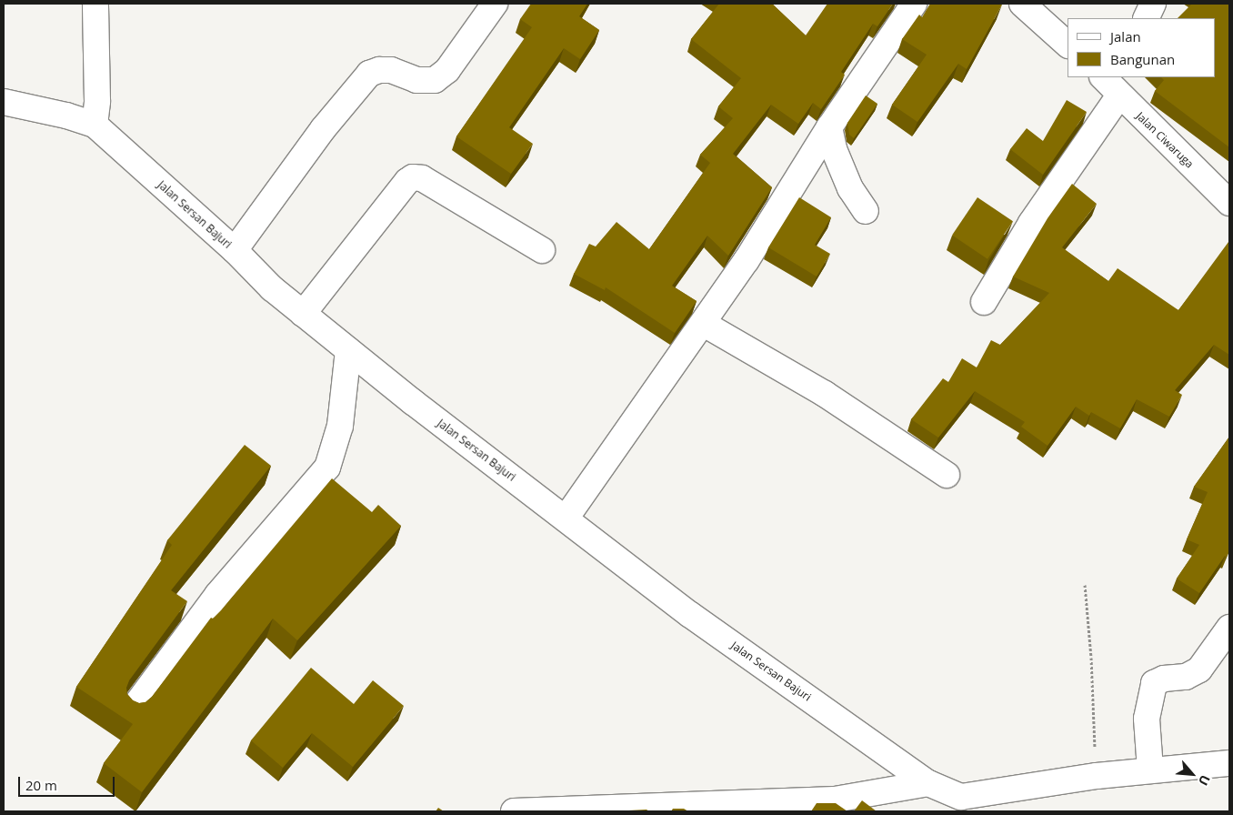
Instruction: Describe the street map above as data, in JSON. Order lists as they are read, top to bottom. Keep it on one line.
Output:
{"streets":{"street":["Jalan Ciwaruga","Jalan Sersan Bajuri"]},"legend":["Jalan","Bangunan"],"scale_bar":"20 m","north":"bottom right"}
